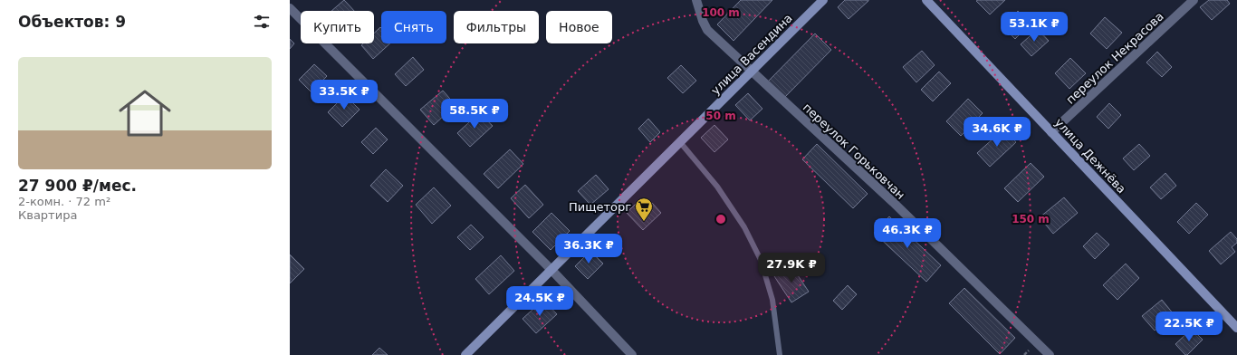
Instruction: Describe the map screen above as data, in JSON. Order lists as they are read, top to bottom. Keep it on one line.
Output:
{"streets":{"street":["улица Васендина","переулок Некрасова","переулок Горьковчан","улица Дежнёва"]},"crossings":[["улица Васендина","переулок Горьковчан"],["переулок Некрасова","улица Дежнёва"]],"places":{"supermarket":["Пищеторг"]},"page":{"heading":"Объектов: 9","chip":["Купить","Снять","Фильтры","Новое"],"price":["53.1K ₽","33.5K ₽","58.5K ₽","34.6K ₽","46.3K ₽","36.3K ₽","27.9K ₽","24.5K ₽","22.5K ₽"],"list":[{"name":"27 900 ₽/мес.","note":"2-комн. · 72 m² · Квартира"}]},"rings":["100 m","50 m","150 m"]}
